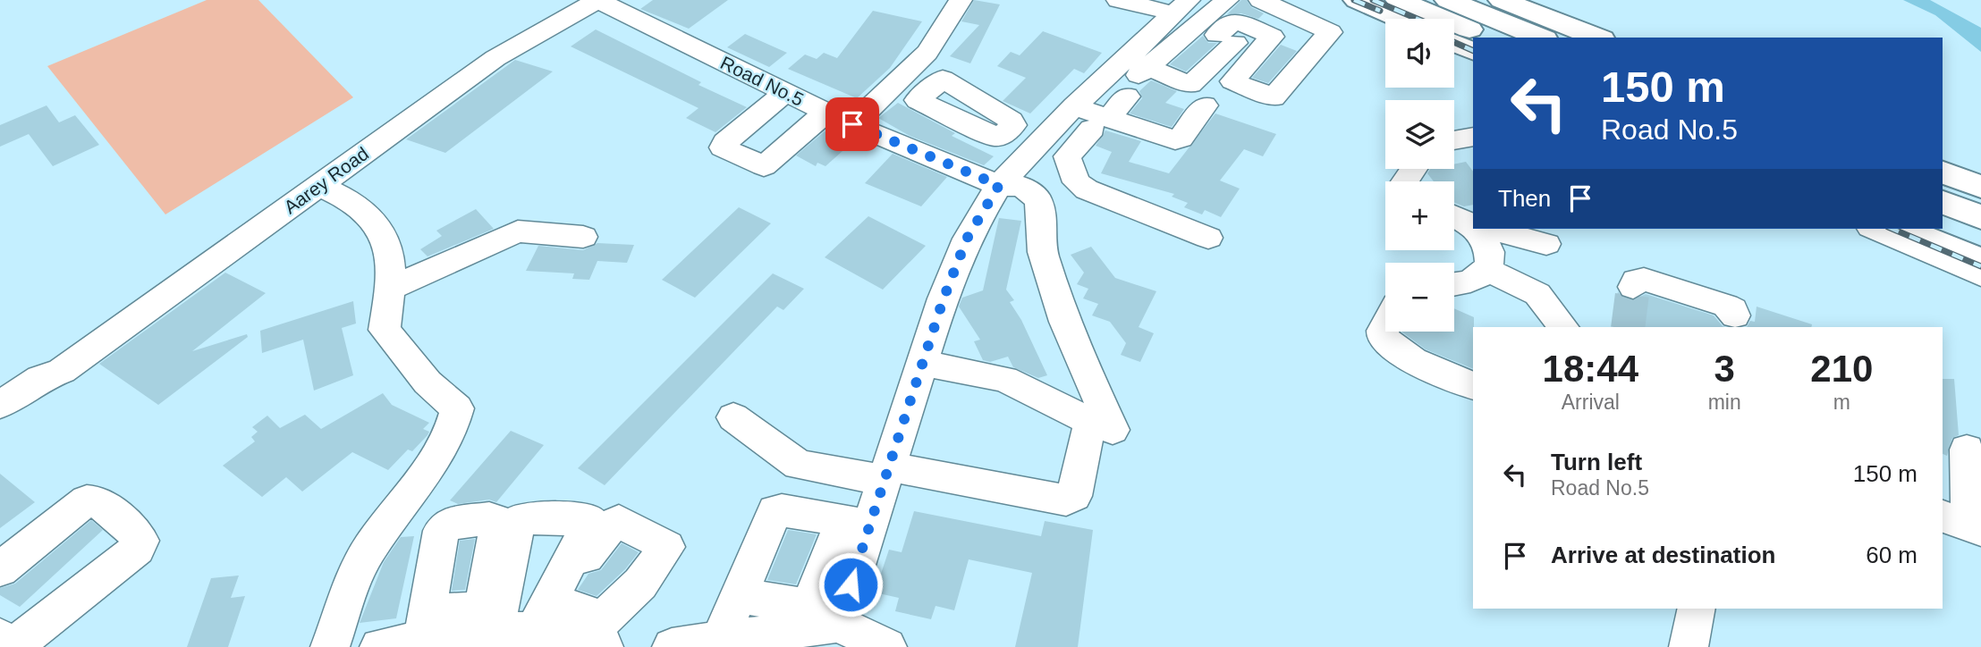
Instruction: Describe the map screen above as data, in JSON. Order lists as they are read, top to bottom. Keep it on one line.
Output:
{"streets":{"street":["Road No.5","Aarey Road"]},"crossings":[["Road No.5","Aarey Road"]],"page":{"map_buttons":["+","−"],"turn":["150 m","Road No.5"],"then":"Then","eta":["18:44","Arrival","3","min","210","m"],"list":[{"name":"Turn left","note":"Road No.5","value":"150 m"},{"name":"Arrive at destination","value":"60 m"}]}}
